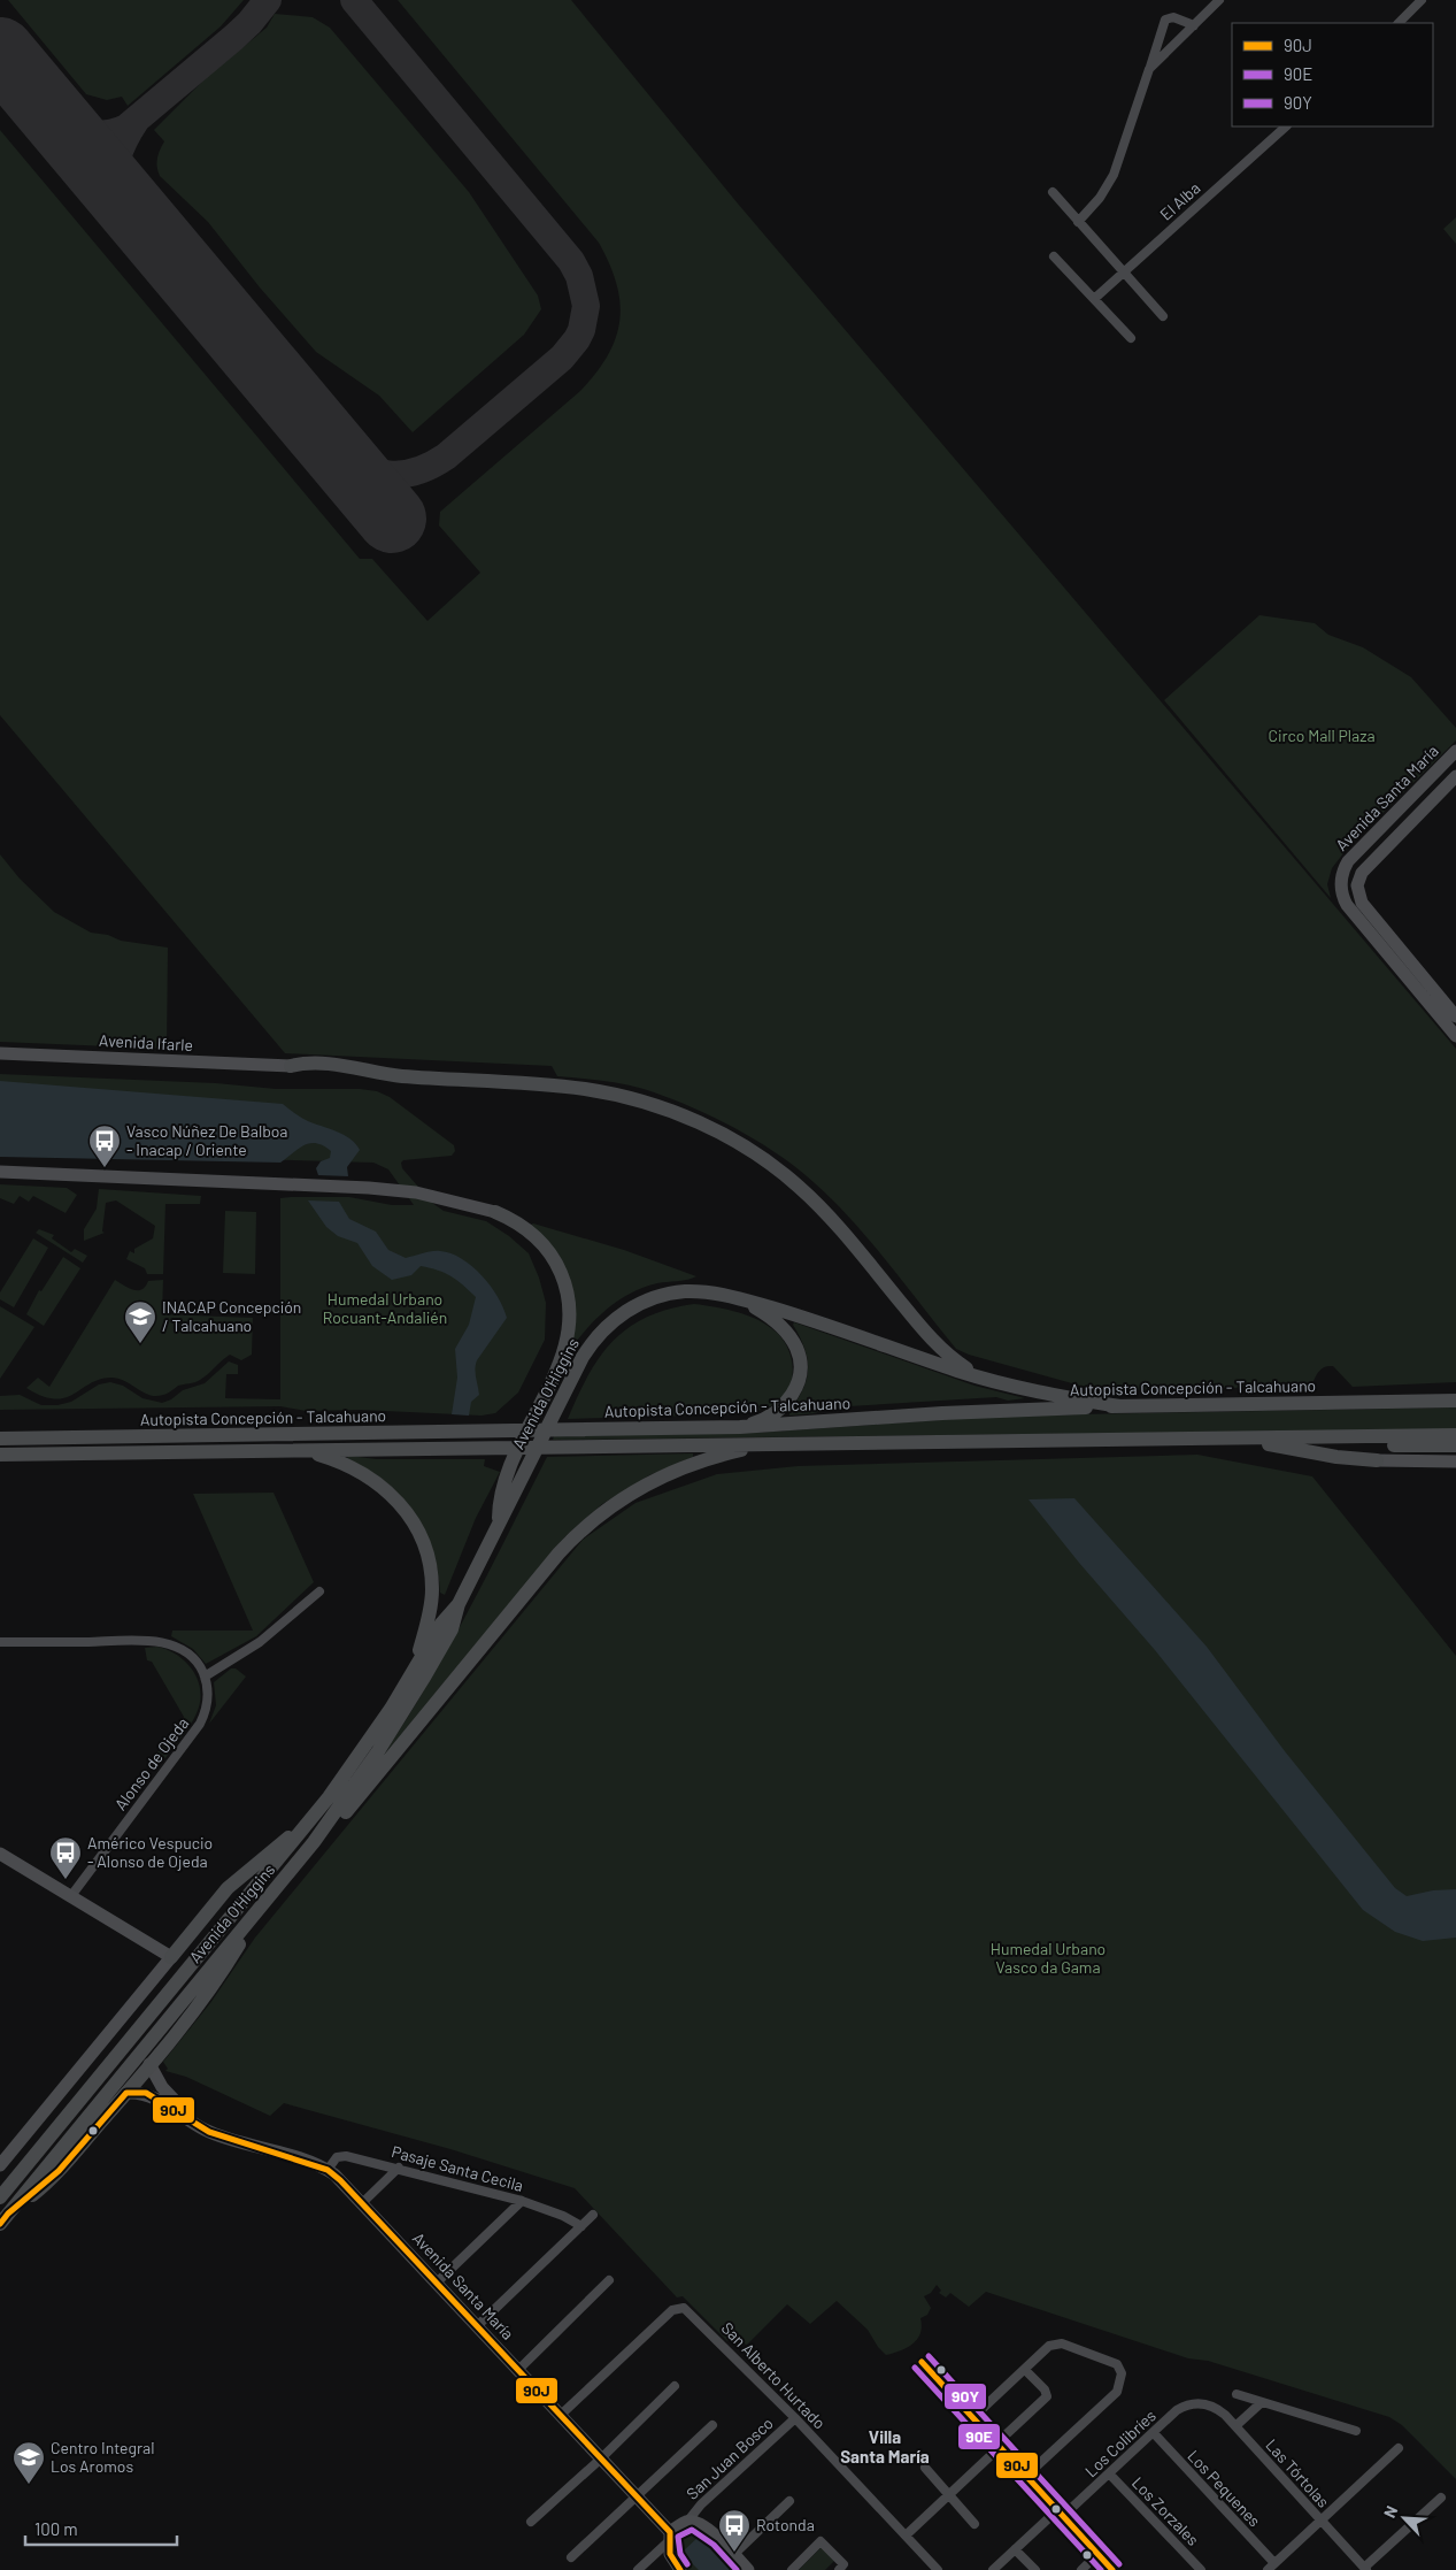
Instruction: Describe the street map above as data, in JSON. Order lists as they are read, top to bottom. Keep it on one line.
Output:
{"streets":{"main road":["Autopista Concepción - Talcahuano","Avenida O'Higgins"],"street":["El Alba","Avenida Santa María","Avenida Ifarle","Alonso de Ojeda","Pasaje Santa Cecila","San Alberto Hurtado","Los Colibríes","San Juan Bosco","Las Tórtolas","Los Pequenes","Los Zorzales"]},"crossings":[["Avenida Santa María","Pasaje Santa Cecila"],["Avenida Santa María","San Alberto Hurtado"],["San Alberto Hurtado","San Juan Bosco"],["Los Colibríes","Las Tórtolas"],["Los Colibríes","Los Pequenes"],["Los Colibríes","Los Zorzales"]],"districts":["Villa Santa María"],"parks":["Circo Mall Plaza","Humedal Urbano Rocuant-Andalién","Humedal Urbano Vasco da Gama"],"places":{"bus stop":["Vasco Núñez De Balboa - Inacap / Oriente","Américo Vespucio - Alonso de Ojeda","Rotonda"],"school or university":["INACAP Concepción / Talcahuano","Centro Integral Los Aromos"]},"lines":["transit line 90J","transit line 90Y","transit line 90E"],"legend":["90J","90E","90Y"],"scale_bar":"100 m","north":"top left"}
